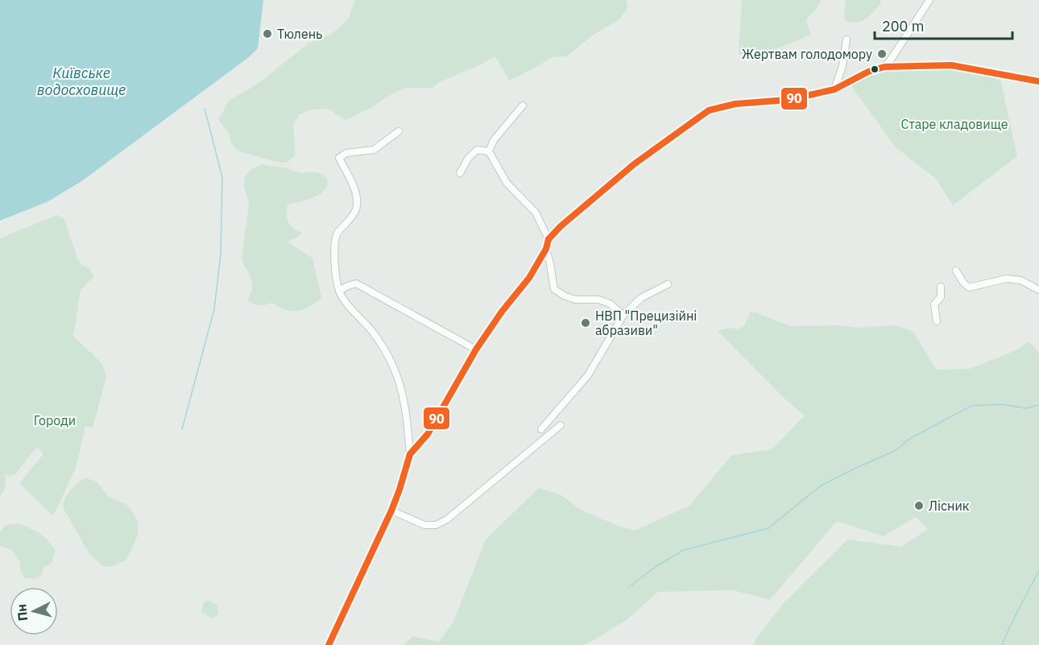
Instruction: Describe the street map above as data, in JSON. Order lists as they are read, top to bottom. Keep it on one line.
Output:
{"water":["Київське водосховище"],"parks":["Старе кладовище","Городи"],"places":["Тюлень","Жертвам голодомору","НВП \"Прецизійні абразиви\"","Лісник"],"lines":["transit line 90"],"scale_bar":"200 m","north":"left"}
